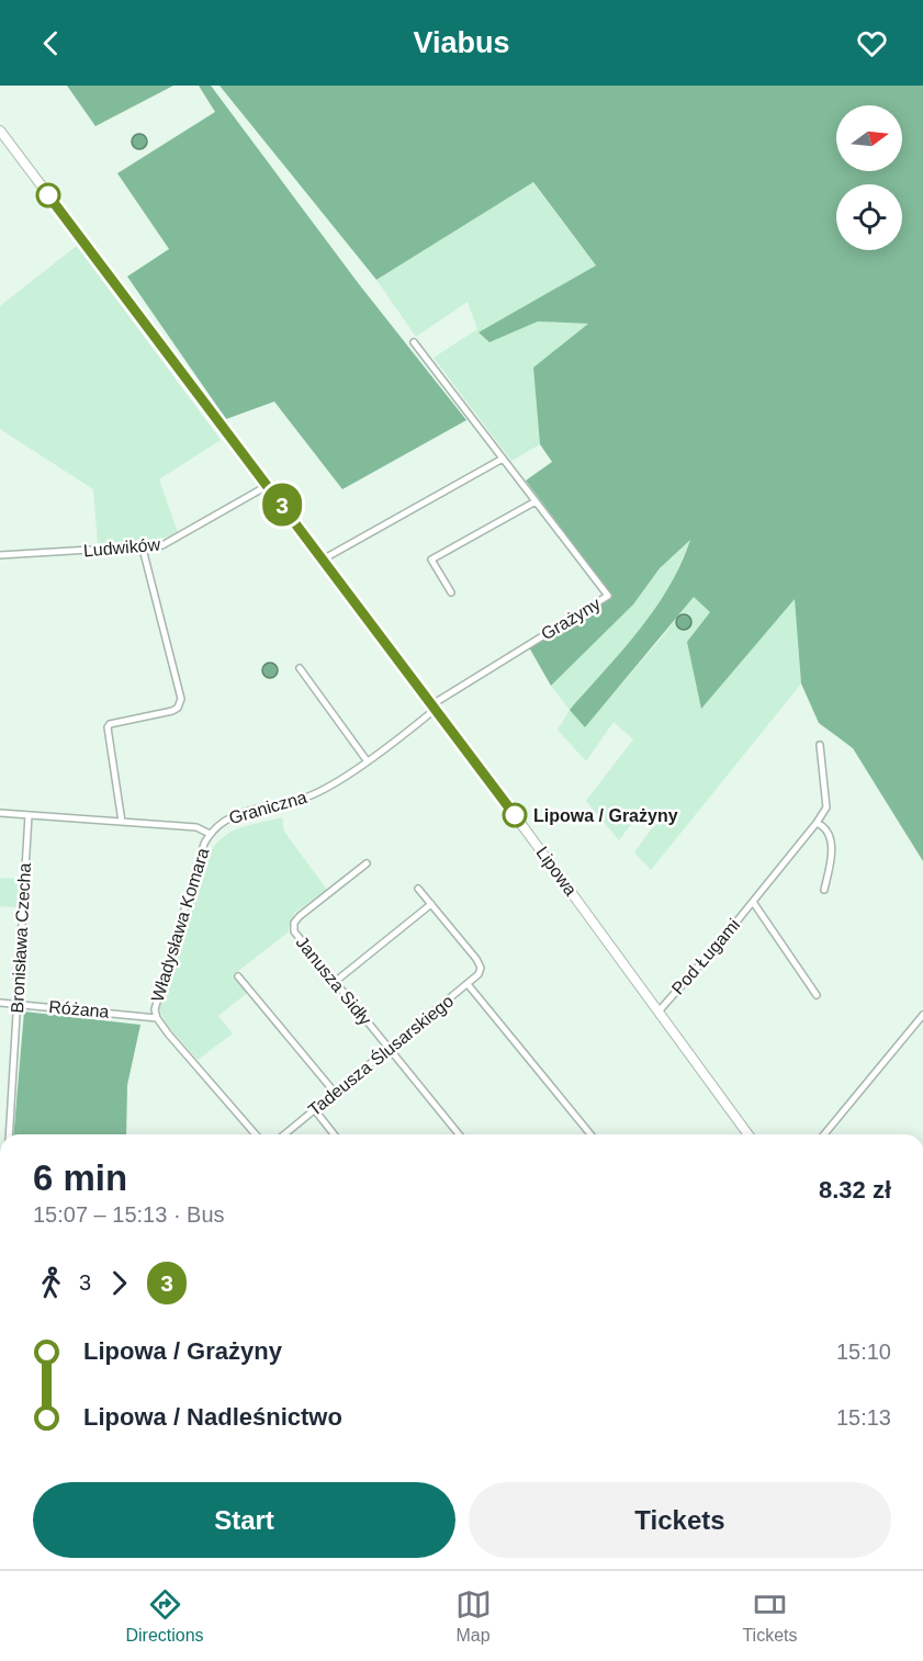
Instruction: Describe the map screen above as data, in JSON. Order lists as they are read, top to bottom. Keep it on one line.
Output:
{"streets":{"main road":["Lipowa"],"street":["Ludwików","Grażyny","Graniczna","Władysława Komara","Bronisława Czecha","Pod Ługami","Janusza Sidły","Różana","Tadeusza Ślusarskiego"]},"crossings":[["Ludwików","Lipowa"],["Grażyny","Graniczna"],["Grażyny","Lipowa"],["Graniczna","Lipowa"],["Graniczna","Władysława Komara"],["Graniczna","Bronisława Czecha"],["Lipowa","Pod Ługami"],["Władysława Komara","Różana"],["Bronisława Czecha","Różana"],["Janusza Sidły","Tadeusza Ślusarskiego"]],"places":["Lipowa / Grażyny"],"lines":["bus line 3"],"north":"right","page":{"header":"Viabus","on_map":"3","heading":["6 min","15:07 – 15:13 · Bus","8.32 zł"],"legs":["3","3"],"list":[{"name":"Lipowa / Grażyny","value":"15:10"},{"name":"Lipowa / Nadleśnictwo","value":"15:13"}],"buttons":["Start","Tickets"],"tabs":["Directions","Map","Tickets"]}}
